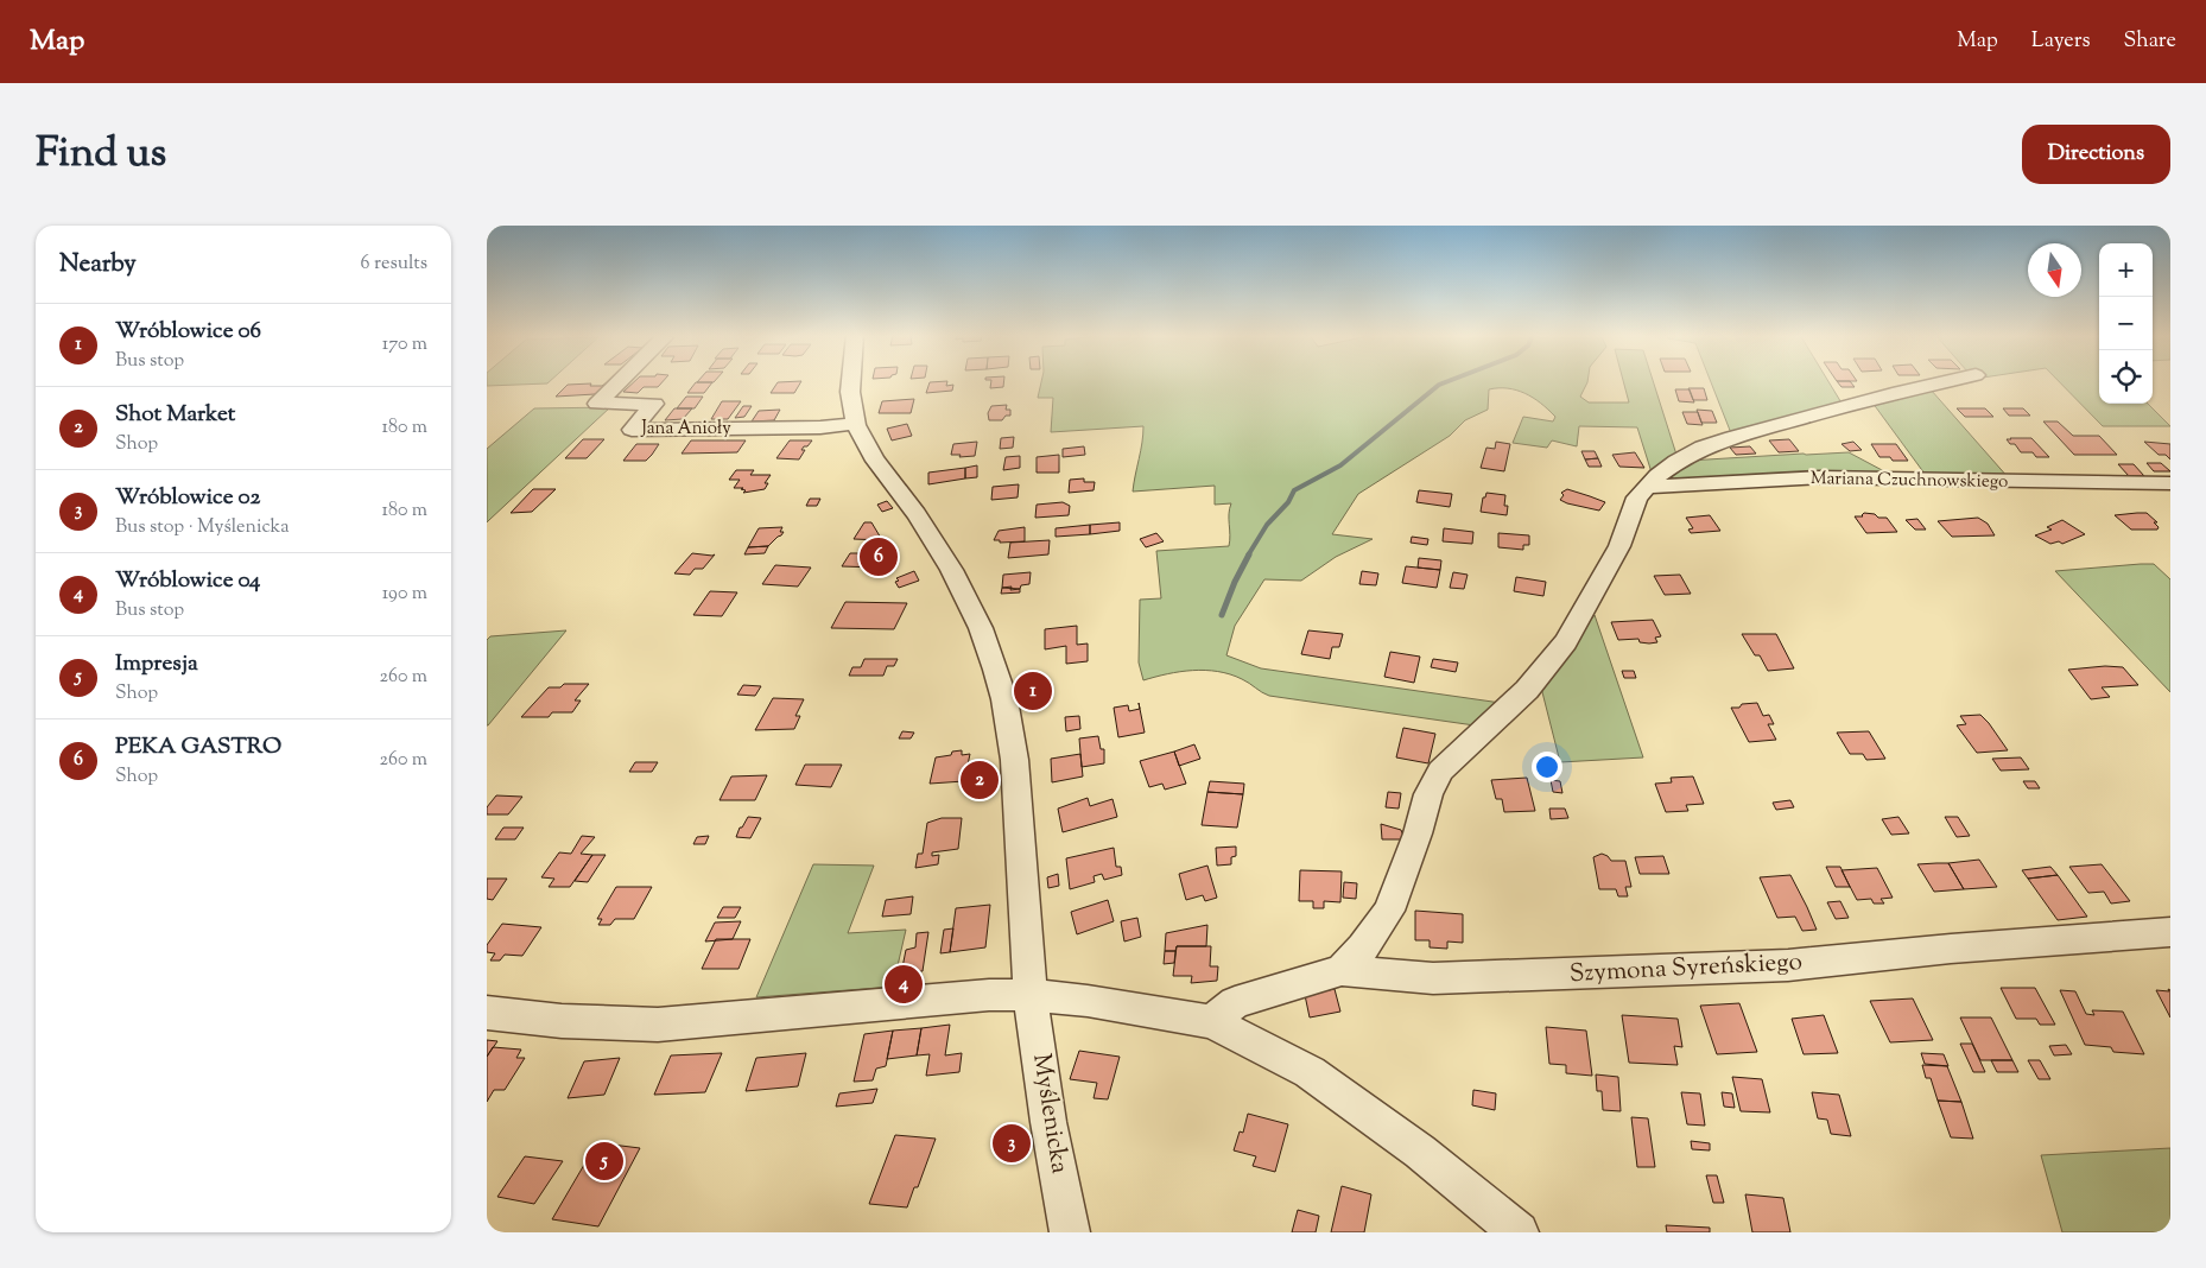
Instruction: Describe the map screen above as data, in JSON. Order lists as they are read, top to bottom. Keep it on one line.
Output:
{"streets":{"street":["Jana Anioły","Mariana Czuchnowskiego","Szymona Syreńskiego","Myślenicka"]},"crossings":[["Jana Anioły","Myślenicka"]],"north":"bottom","page":{"header":"Map","nav":["Map","Layers","Share"],"title":"Find us","buttons":"Directions","heading":["Nearby","6 results"],"map_buttons":["+","−"],"list":[{"mark":"1","name":"Wróblowice 06","note":"Bus stop","value":"170 m"},{"mark":"2","name":"Shot Market","note":"Shop","value":"180 m"},{"mark":"3","name":"Wróblowice 02","note":"Bus stop · Myślenicka","value":"180 m"},{"mark":"4","name":"Wróblowice 04","note":"Bus stop","value":"190 m"},{"mark":"5","name":"Impresja","note":"Shop","value":"260 m"},{"mark":"6","name":"PEKA GASTRO","note":"Shop","value":"260 m"}],"pins":["6","1","2","4","3","5"]}}
